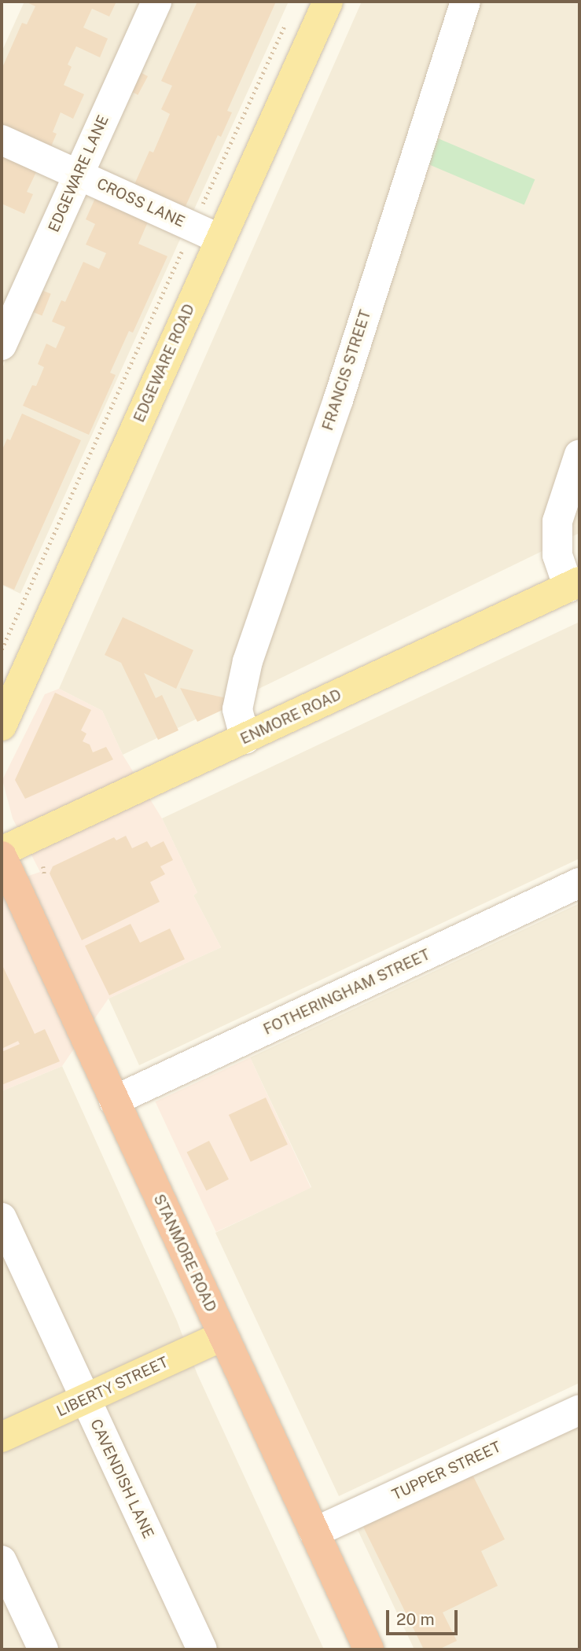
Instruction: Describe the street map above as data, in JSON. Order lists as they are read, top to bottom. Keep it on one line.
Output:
{"streets":{"highway":["STANMORE ROAD"],"main road":["EDGEWARE ROAD","ENMORE ROAD","LIBERTY STREET"],"street":["EDGEWARE LANE","CROSS LANE","FRANCIS STREET","FOTHERINGHAM STREET","TUPPER STREET","CAVENDISH LANE"]},"crossings":[["EDGEWARE LANE","CROSS LANE"],["CROSS LANE","EDGEWARE ROAD"],["FRANCIS STREET","ENMORE ROAD"],["FOTHERINGHAM STREET","STANMORE ROAD"],["STANMORE ROAD","LIBERTY STREET"],["STANMORE ROAD","TUPPER STREET"],["LIBERTY STREET","CAVENDISH LANE"]],"scale_bar":"20 m"}
